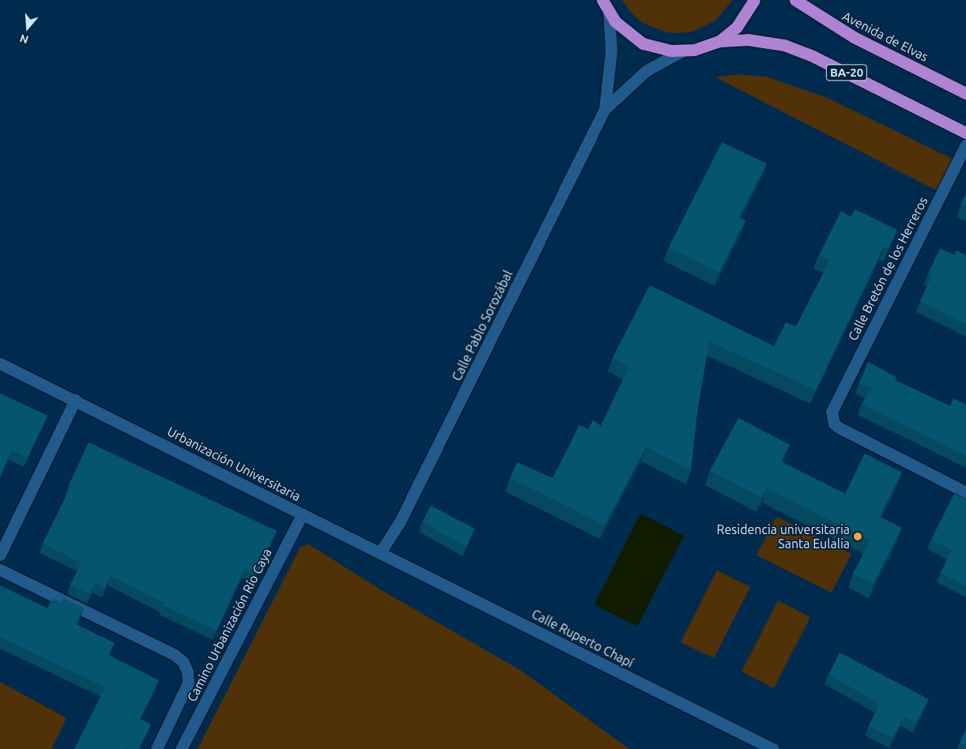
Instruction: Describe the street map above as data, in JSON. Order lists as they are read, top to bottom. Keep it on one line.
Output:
{"streets":{"highway":["Avenida de Elvas","BA-20"],"street":["Calle Bretón de los Herreros","Calle Pablo Sorozábal","Urbanización Universitaria","Camino Urbanización Río Caya","Calle Ruperto Chapí"]},"crossings":[["Calle Pablo Sorozábal","Urbanización Universitaria"],["Calle Pablo Sorozábal","Calle Ruperto Chapí"],["Urbanización Universitaria","Camino Urbanización Río Caya"],["Urbanización Universitaria","Calle Ruperto Chapí"]],"places":["Residencia universitaria Santa Eulalia"],"north":"bottom"}
